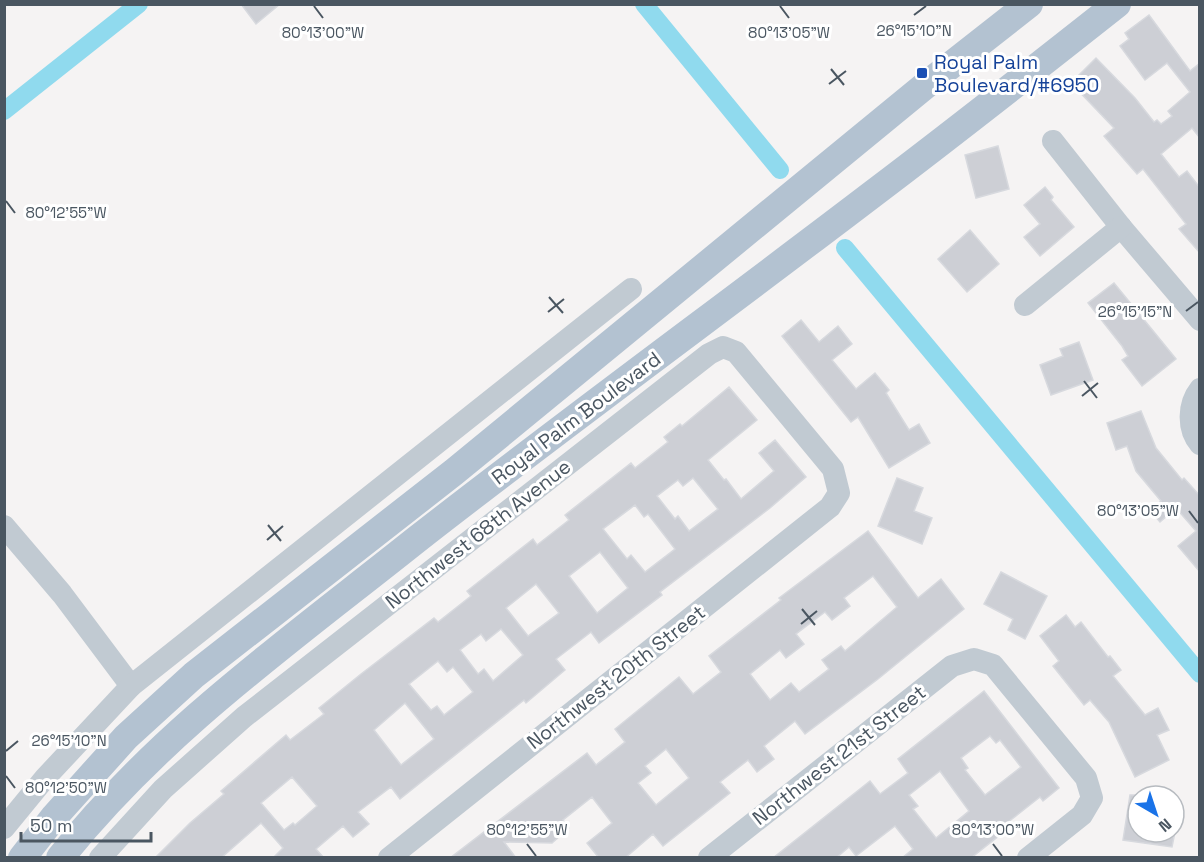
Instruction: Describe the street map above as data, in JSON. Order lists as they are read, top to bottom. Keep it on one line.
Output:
{"streets":{"main road":["Royal Palm Boulevard"],"street":["Northwest 68th Avenue","Northwest 20th Street","Northwest 21st Street"]},"crossings":[["Northwest 68th Avenue","Northwest 20th Street"]],"places":{"transit":["Royal Palm Boulevard/#6950"]},"scale_bar":"50 m","north":"bottom right","coordinates":["26°15'10\"N","80°13'00\"W","80°13'05\"W","80°12'55\"W","26°15'15\"N","80°12'50\"W"]}
